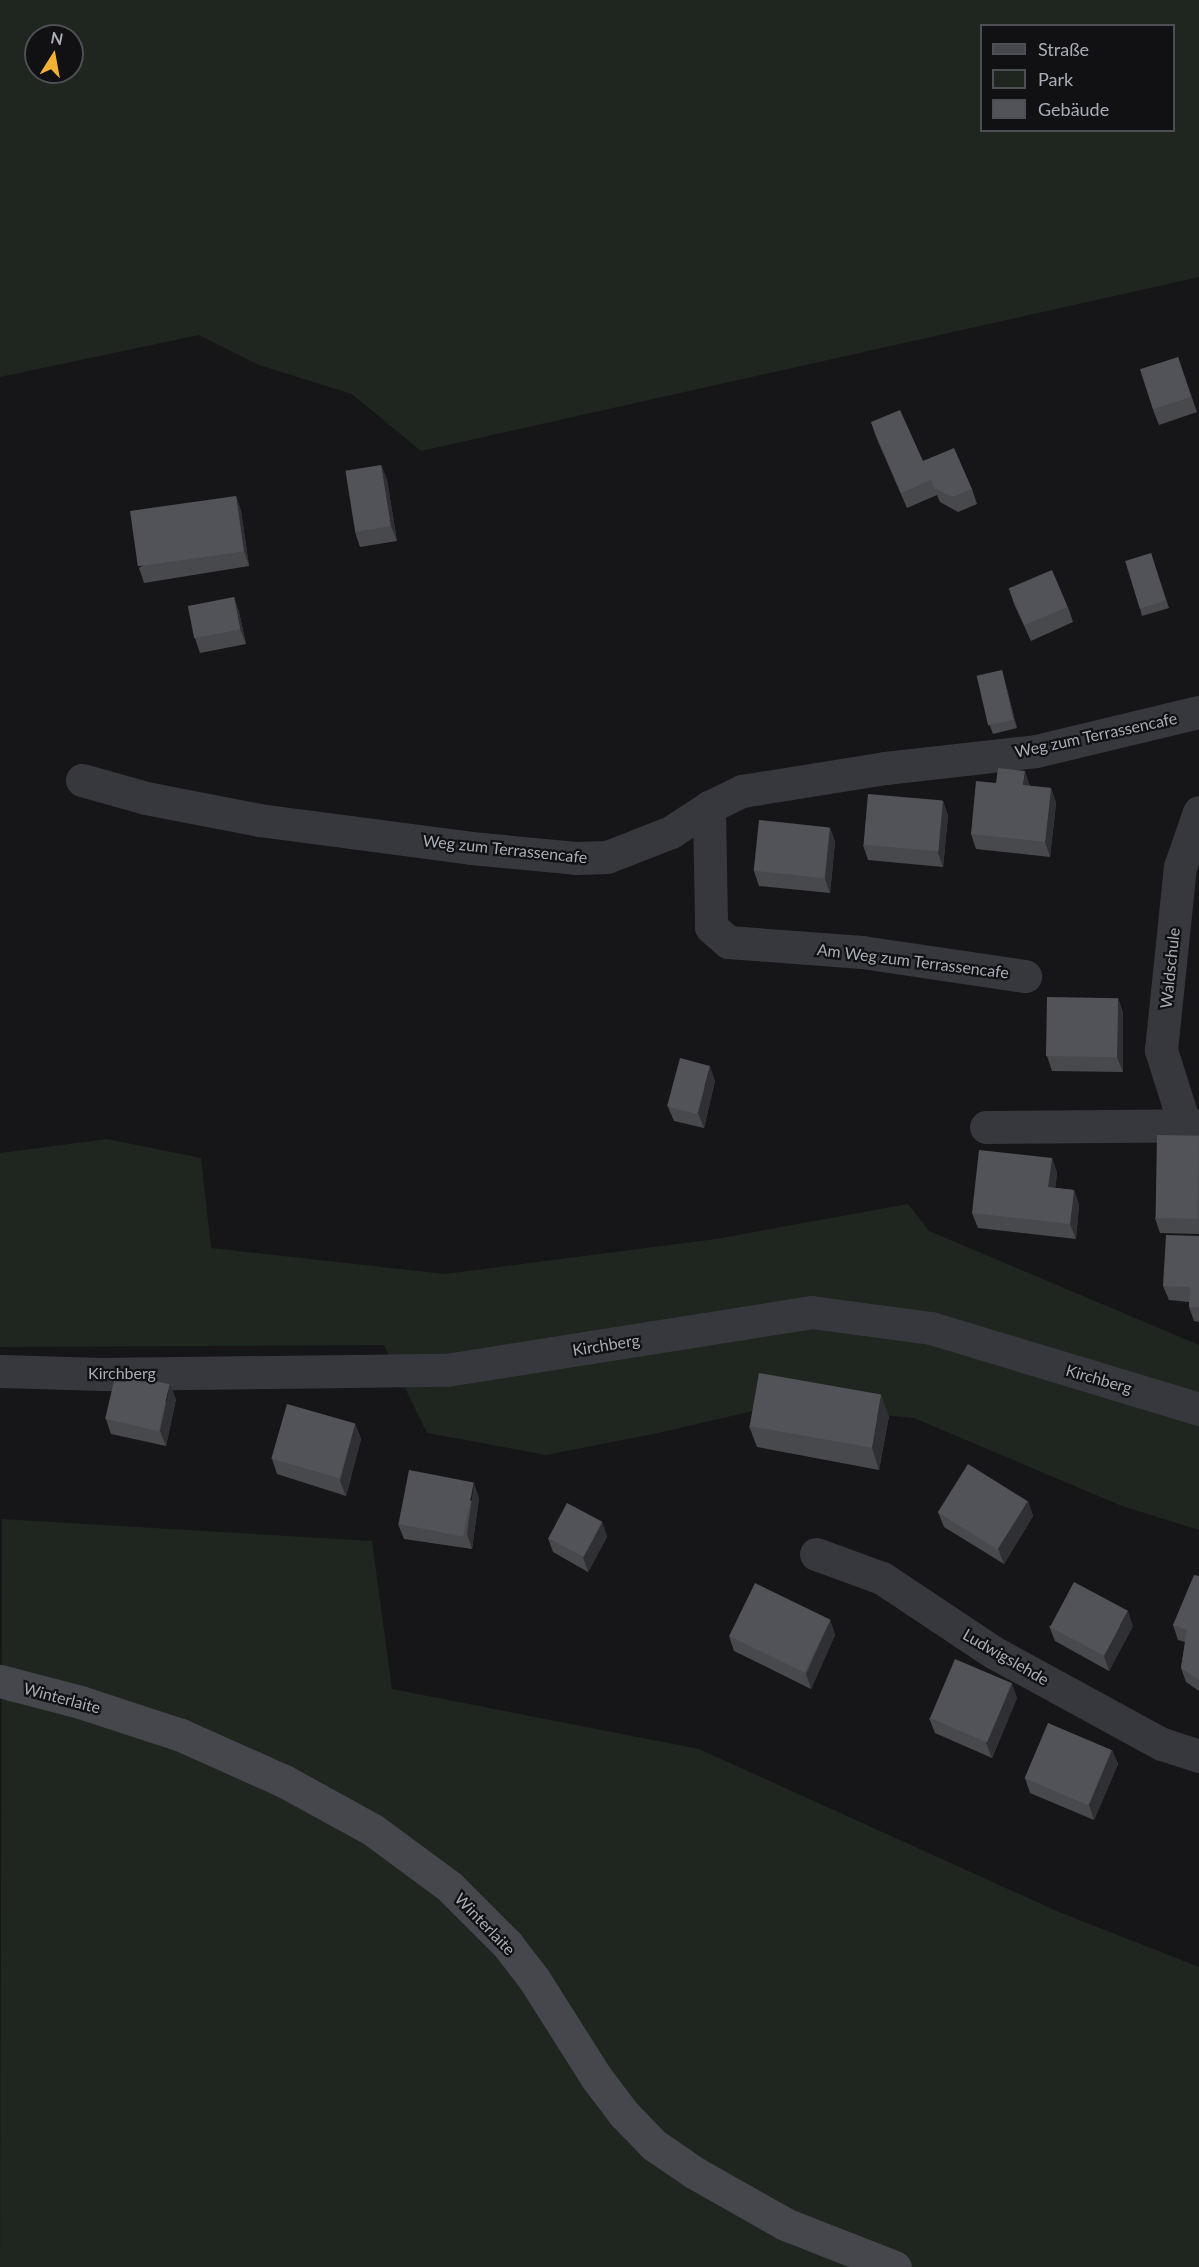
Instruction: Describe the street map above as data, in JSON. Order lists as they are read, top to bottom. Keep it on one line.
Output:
{"streets":{"street":["Weg zum Terrassencafe","Am Weg zum Terrassencafe","Waldschule","Kirchberg","Ludwigslehde","Winterlaite"]},"crossings":[["Weg zum Terrassencafe","Am Weg zum Terrassencafe"]],"legend":["Straße","Park","Gebäude"],"north":"top"}
